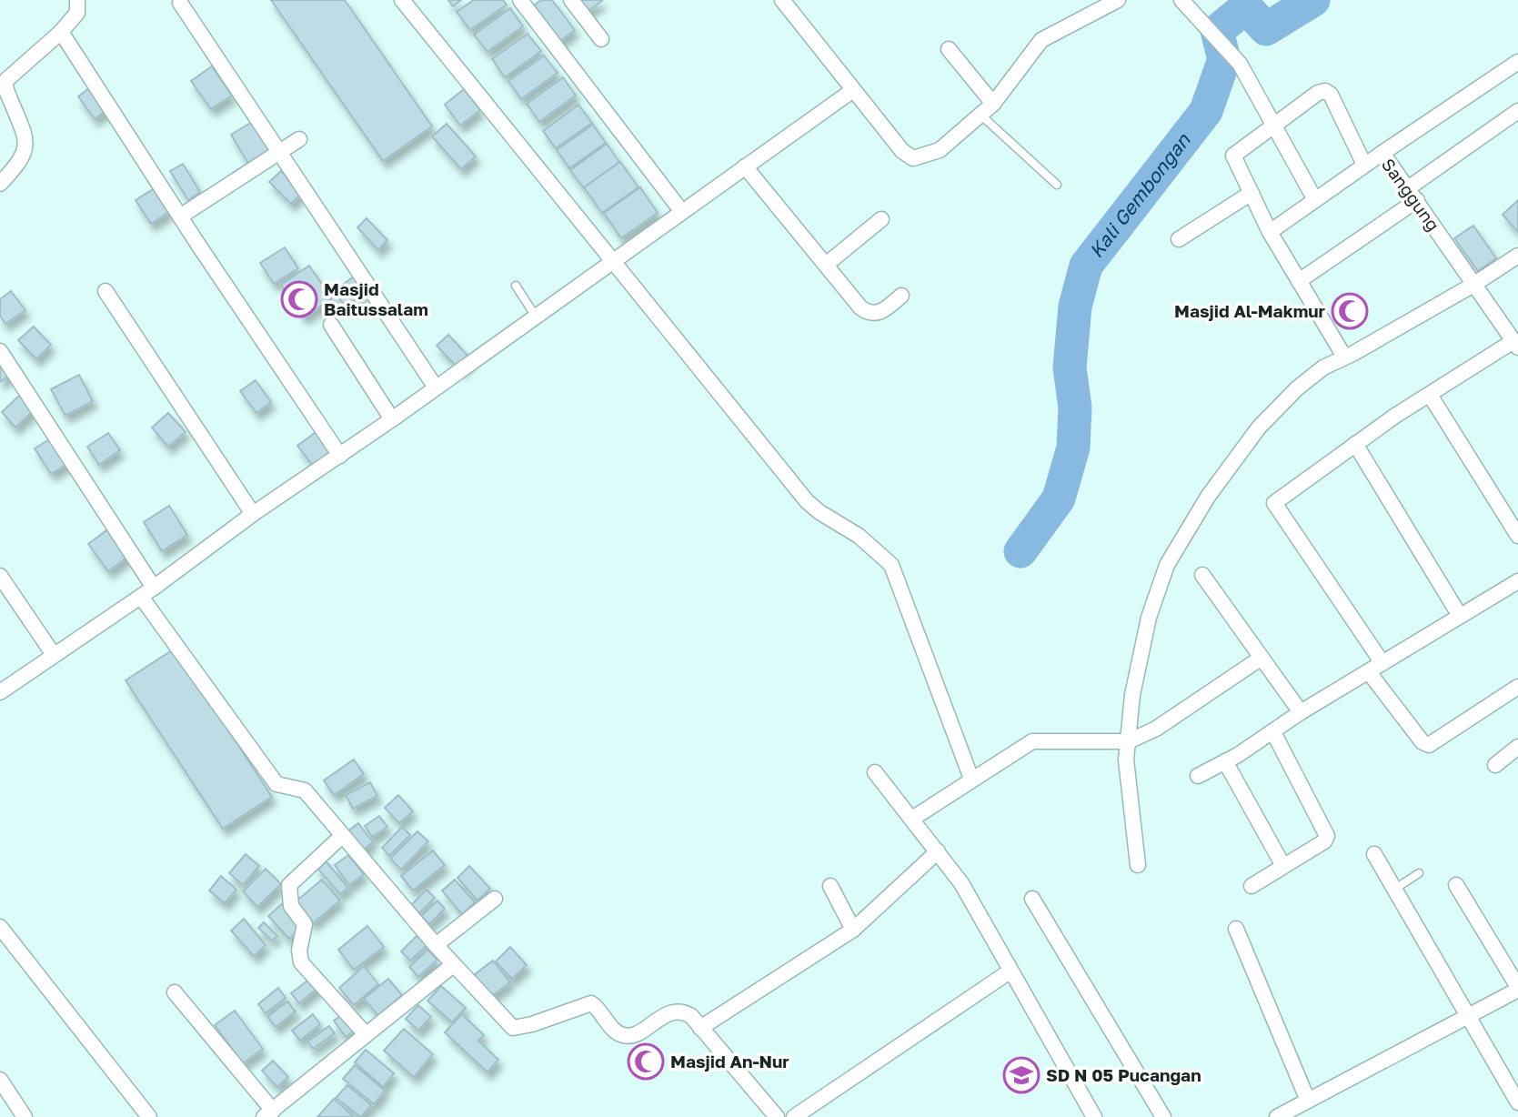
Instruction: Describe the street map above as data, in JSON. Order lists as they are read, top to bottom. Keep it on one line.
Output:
{"streets":{"street":["Sanggung"]},"water":["Kali Gembongan"],"places":{"mosque":["Masjid Baitussalam","Masjid Al-Makmur","Masjid An-Nur"],"school or university":["SD N 05 Pucangan"]}}
